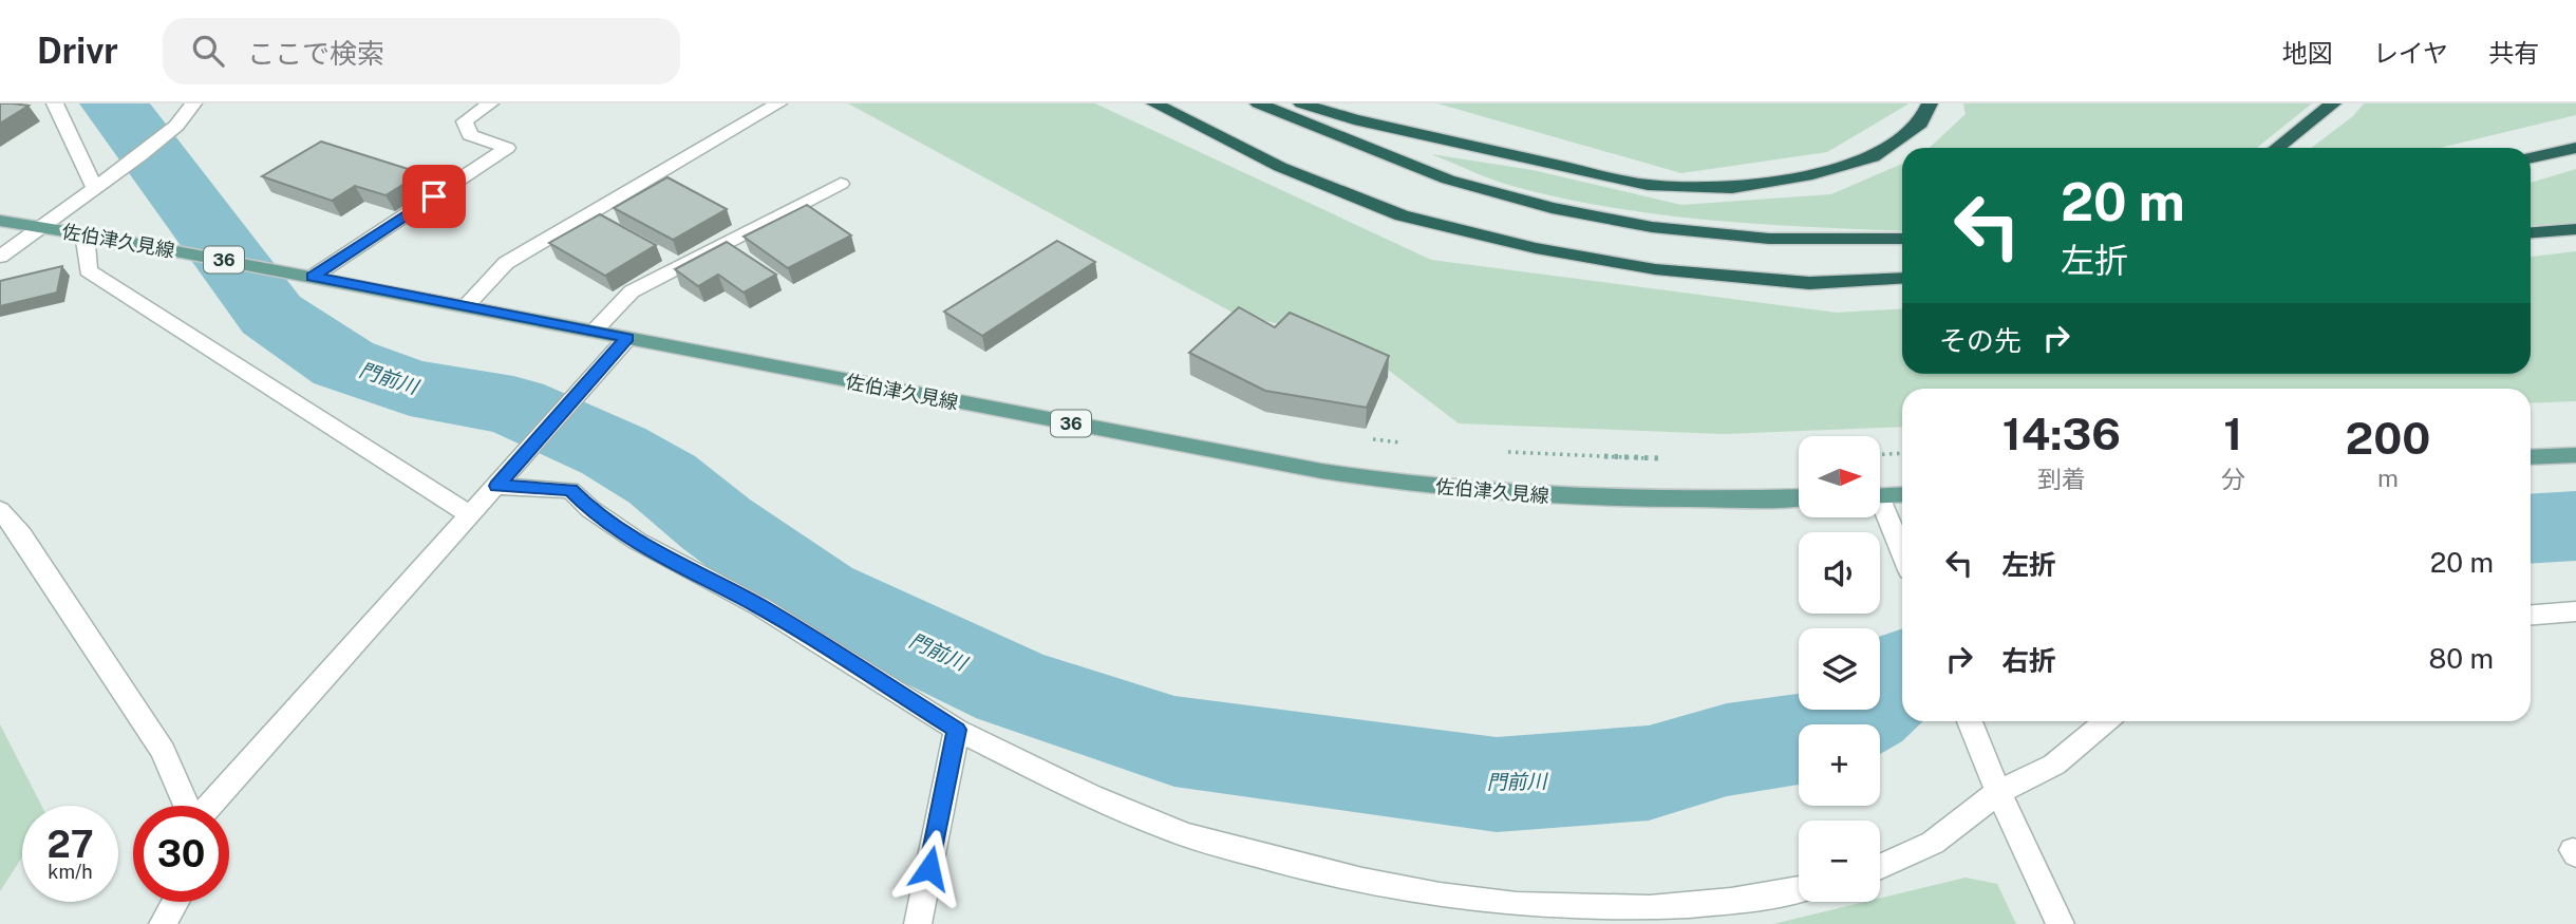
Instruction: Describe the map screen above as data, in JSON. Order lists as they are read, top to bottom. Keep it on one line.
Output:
{"streets":{"main road":["佐伯津久見線","36"]},"water":["門前川"],"north":"right","page":{"header":"Drivr","search":"ここで検索","nav":["地図","レイヤ","共有"],"turn":["20 m","左折"],"then":"その先","eta":["14:36","到着","1","分","200","m"],"map_buttons":["+","−"],"list":[{"name":"左折","value":"20 m"},{"name":"右折","value":"80 m"}],"speed":"27 km/h","limit":"30"}}
